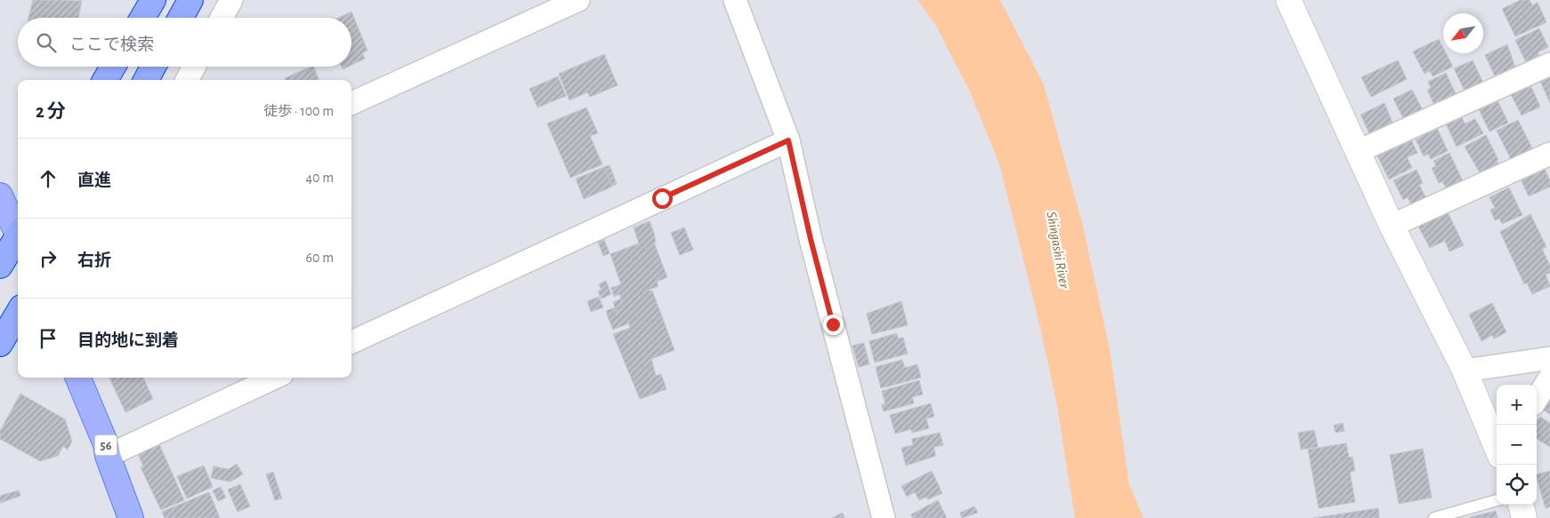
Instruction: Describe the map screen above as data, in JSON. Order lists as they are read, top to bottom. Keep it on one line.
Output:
{"streets":{"main road":["56"]},"water":["Shingashi River"],"north":"bottom left","page":{"search":"ここで検索","heading":["2 分","徒歩 · 100 m"],"list":[["直進","40 m"],["右折","60 m"],"目的地に到着"],"map_buttons":["+","−"]}}
